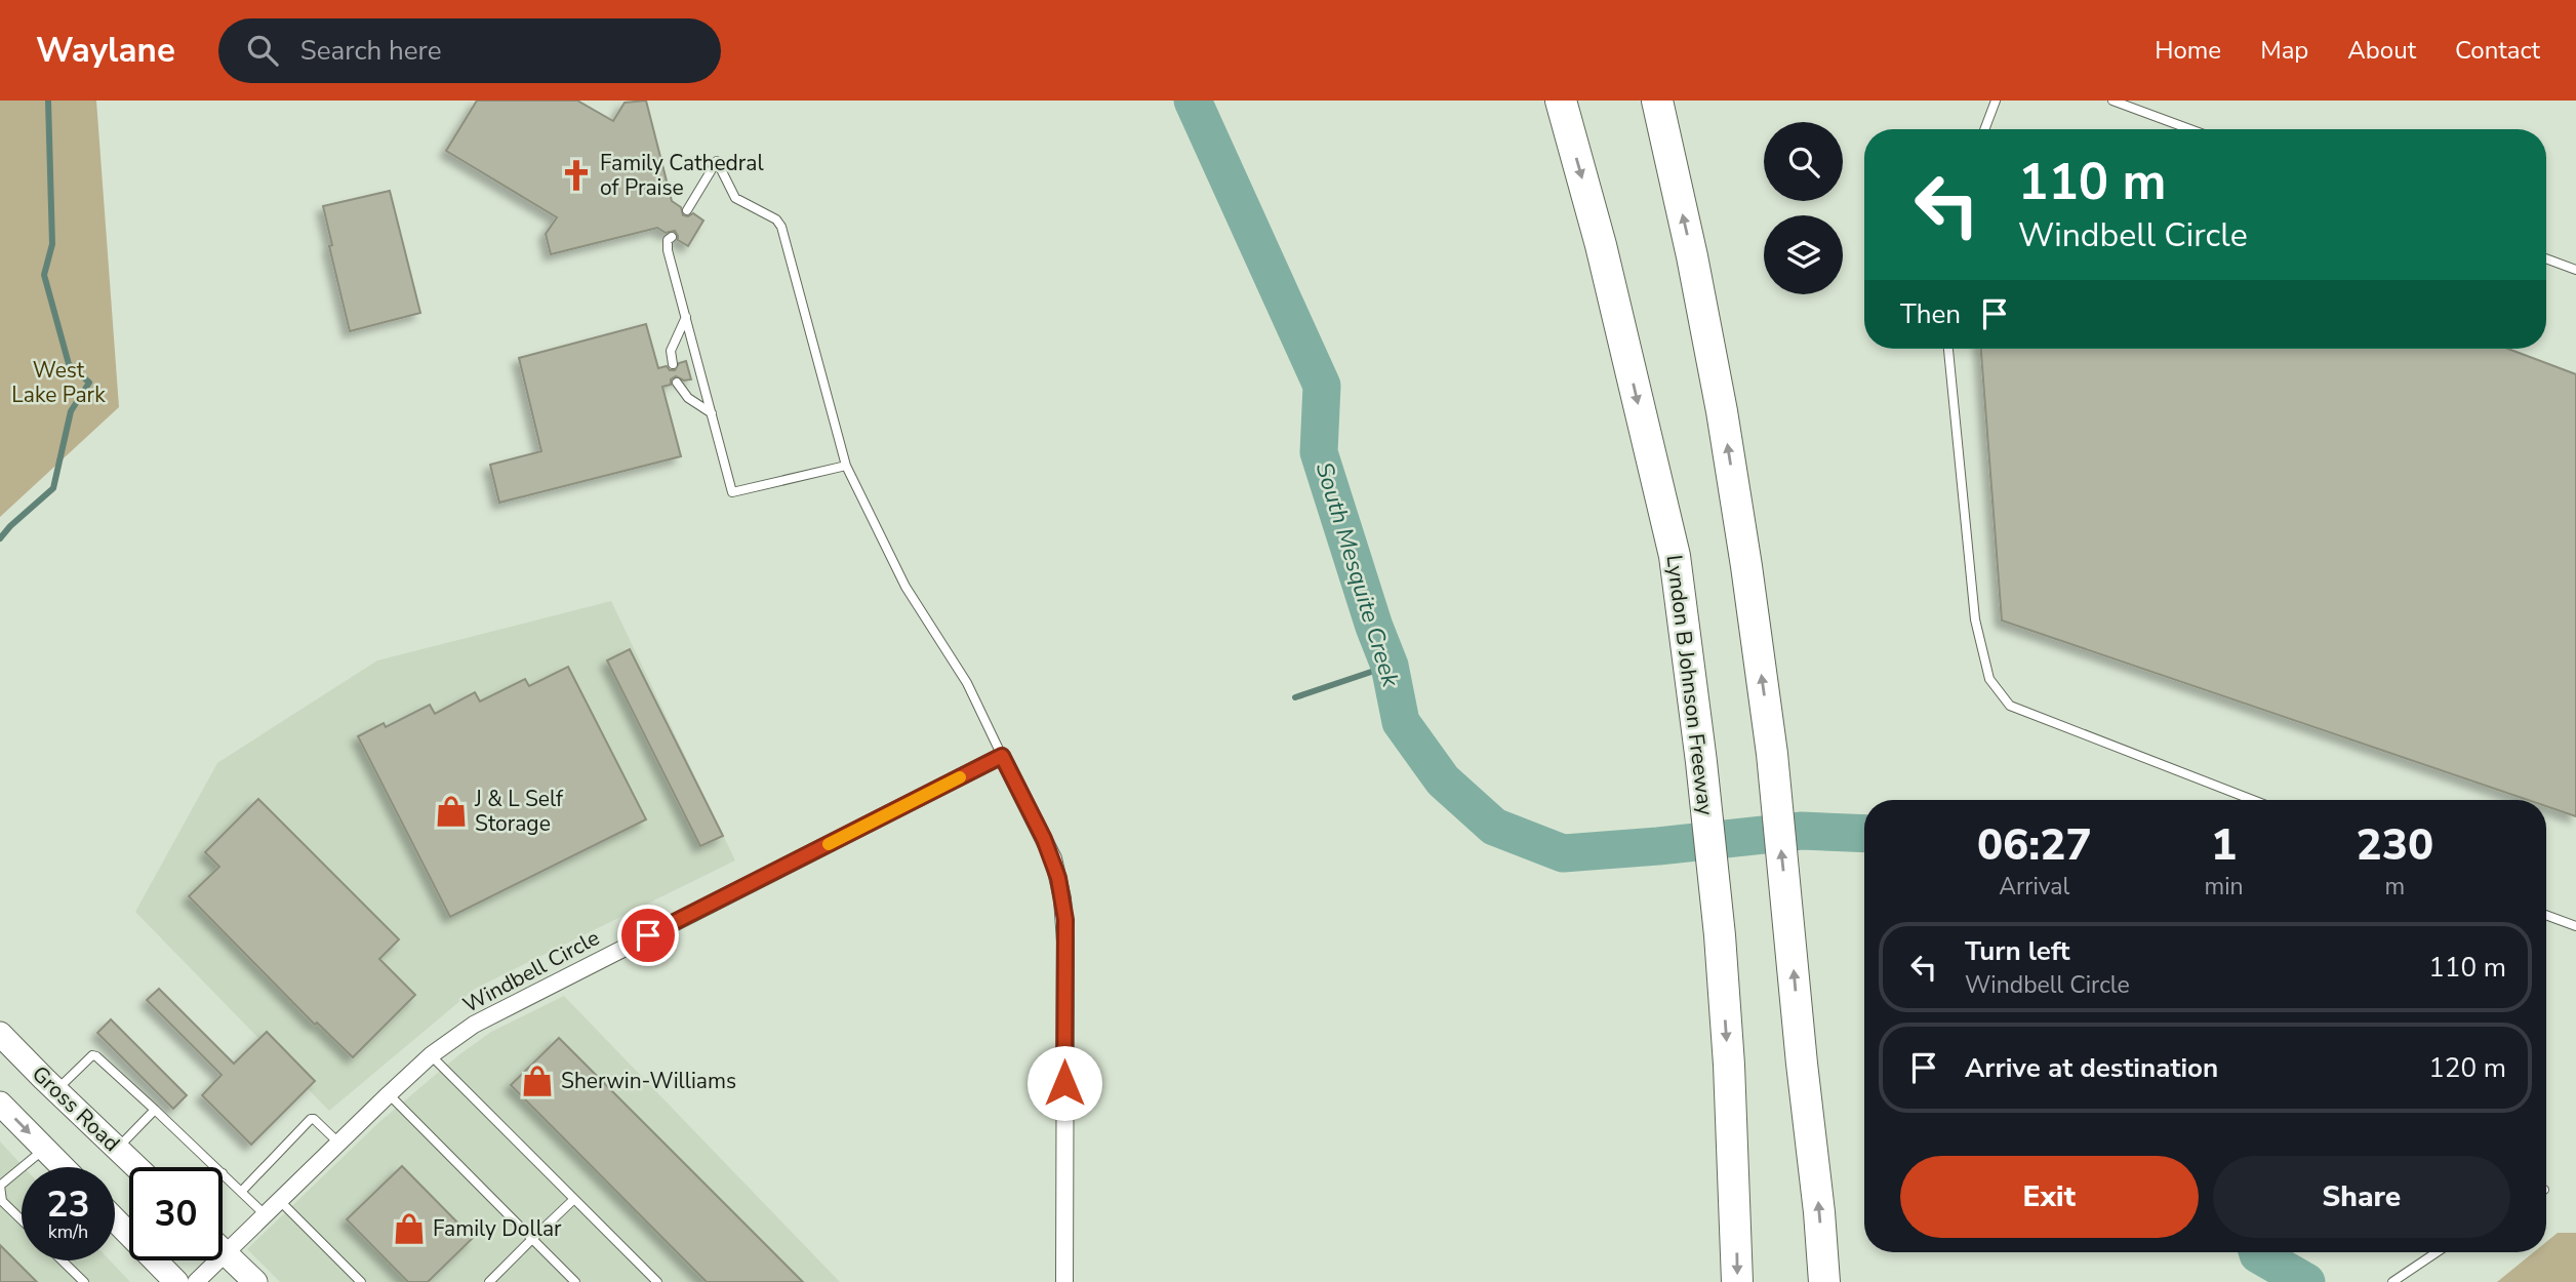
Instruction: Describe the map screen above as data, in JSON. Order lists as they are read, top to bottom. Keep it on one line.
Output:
{"streets":{"highway":["Lyndon B Johnson Freeway"],"main road":["Gross Road"],"street":["Windbell Circle"]},"water":["South Mesquite Creek"],"parks":["West Lake Park"],"places":{"church":["Family Cathedral of Praise"],"shop":["J & L Self Storage","Sherwin-Williams","Family Dollar"]},"page":{"header":"Waylane","search":"Search here","nav":["Home","Map","About","Contact"],"turn":["110 m","Windbell Circle"],"then":"Then","eta":["06:27","Arrival","1","min","230","m"],"list":[{"name":"Turn left","note":"Windbell Circle","value":"110 m"},{"name":"Arrive at destination","value":"120 m"}],"buttons":["Exit","Share"],"speed":"23 km/h","limit":"30"}}
